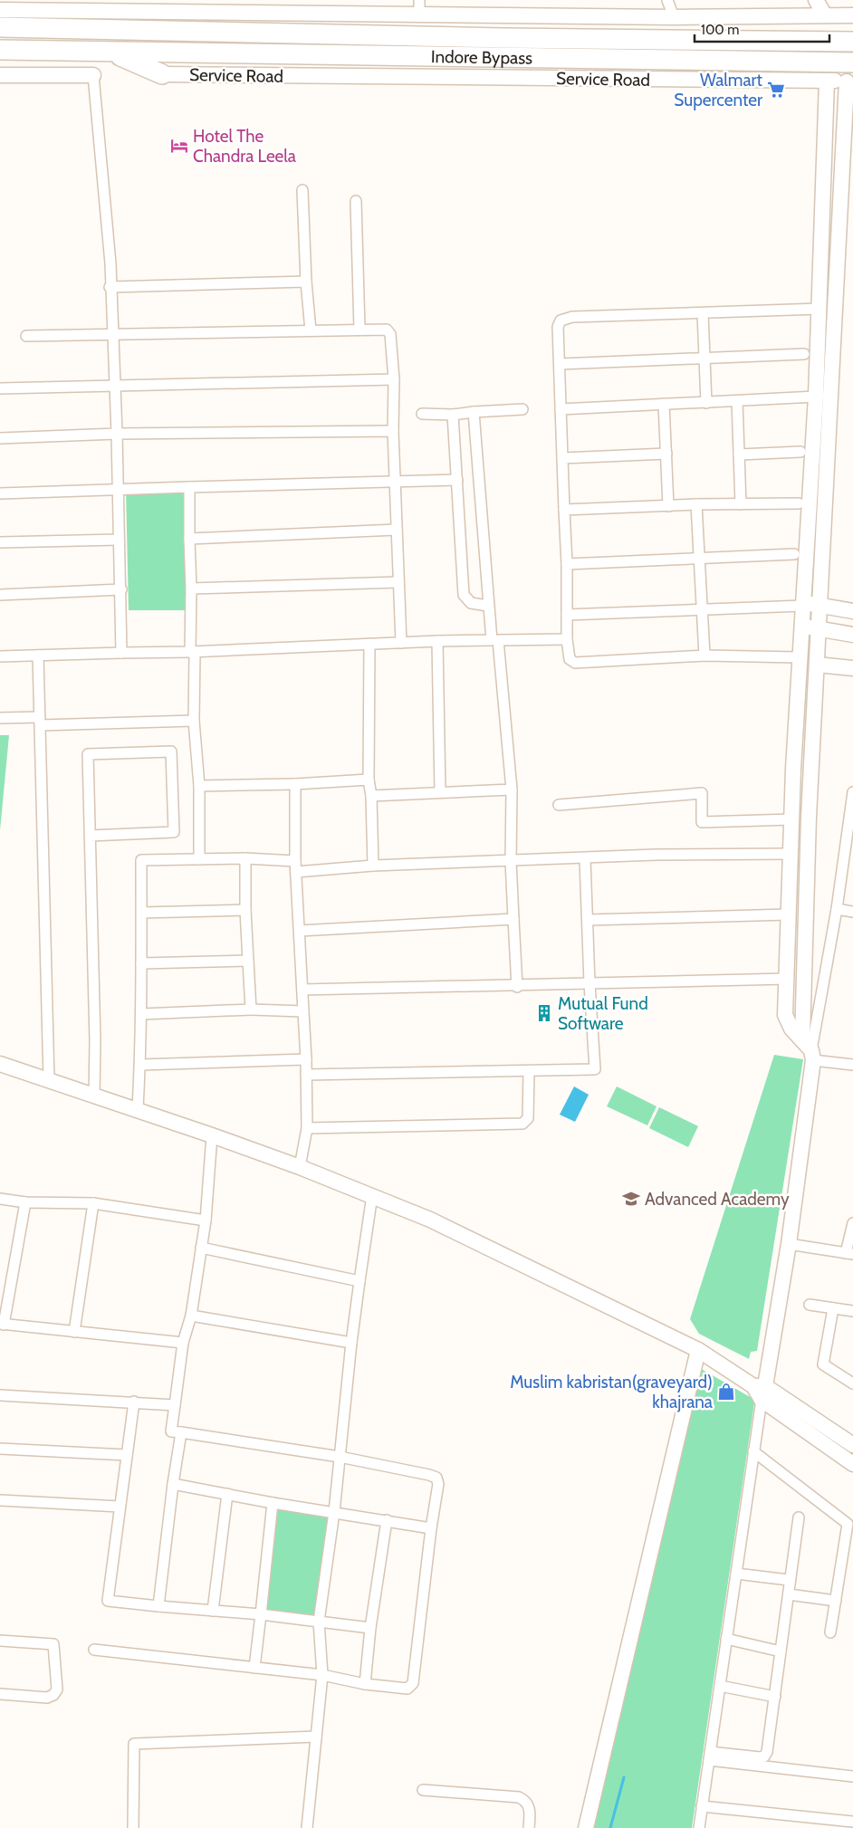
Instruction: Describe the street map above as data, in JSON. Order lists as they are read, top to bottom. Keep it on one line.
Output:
{"streets":{"highway":["Indore Bypass"],"street":["Service Road"]},"places":{"supermarket":["Walmart Supercenter"],"hotel":["Hotel The Chandra Leela"],"building":["Mutual Fund Software"],"school or university":["Advanced Academy"],"shop":["Muslim kabristan(graveyard) khajrana"]},"scale_bar":"100 m"}
